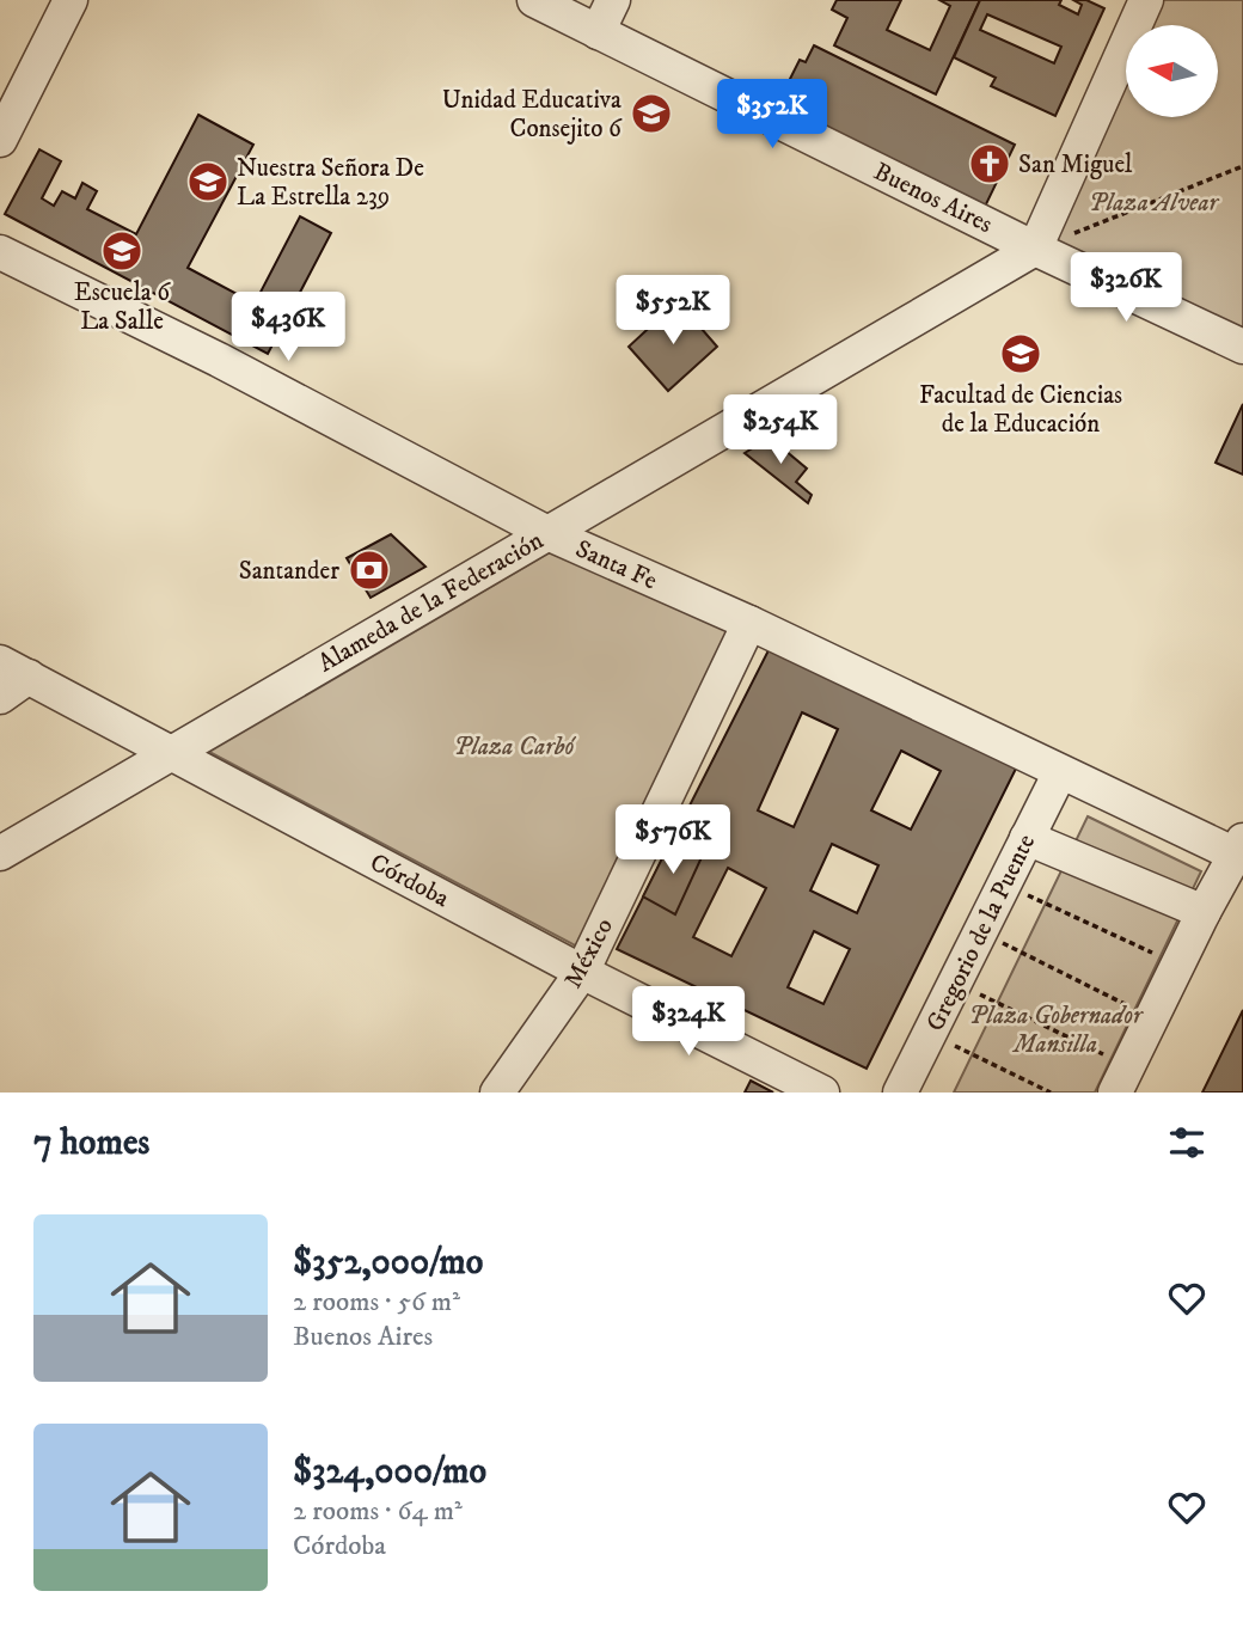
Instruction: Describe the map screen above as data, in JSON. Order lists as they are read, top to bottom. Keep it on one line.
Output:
{"streets":{"street":["Buenos Aires","Santa Fe","Alameda de la Federación","Córdoba","Gregorio de la Puente","México"]},"crossings":[["Buenos Aires","Alameda de la Federación"],["Santa Fe","Alameda de la Federación"],["Santa Fe","Gregorio de la Puente"],["Santa Fe","México"],["Alameda de la Federación","Córdoba"],["Córdoba","México"]],"parks":["Plaza Alvear","Plaza Carbó","Plaza Gobernador Mansilla"],"places":{"school or university":["Unidad Educativa Consejito 6","Nuestra Señora De La Estrella 239","Escuela 6 La Salle","Facultad de Ciencias de la Educación"],"church":["San Miguel"],"bank":["Santander"]},"north":"left","page":{"price":["$352K","$326K","$552K","$436K","$254K","$576K","$324K"],"heading":"7 homes","list":[{"name":"$352,000/mo","note":"2 rooms · 56 m² · Buenos Aires"},{"name":"$324,000/mo","note":"2 rooms · 64 m² · Córdoba"}]}}
